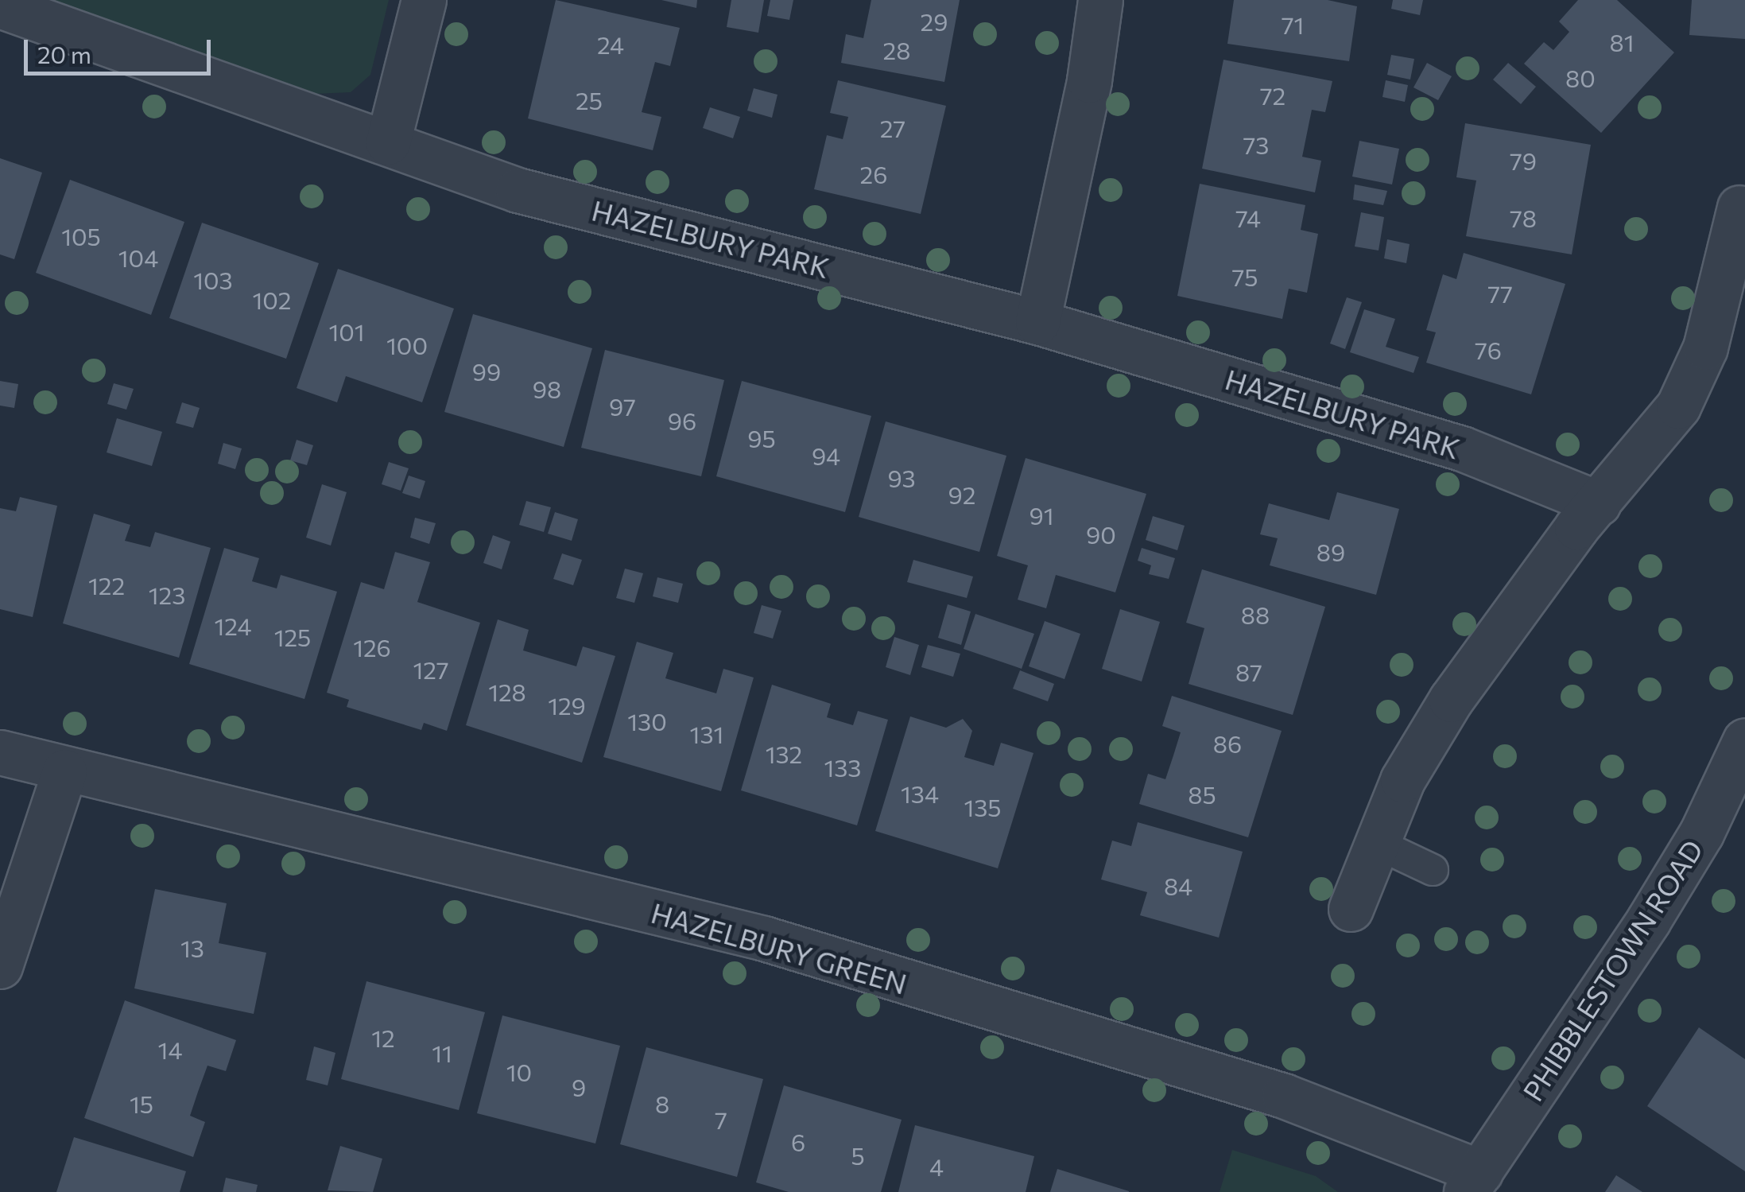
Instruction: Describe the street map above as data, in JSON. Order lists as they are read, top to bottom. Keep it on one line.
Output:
{"streets":{"street":["HAZELBURY PARK","HAZELBURY GREEN","PHIBBLESTOWN ROAD"]},"crossings":[["HAZELBURY GREEN","PHIBBLESTOWN ROAD"]],"house_numbers":["29","71","81","24","28","80","72","25","27","73","79","26","74","78","105","104","75","103","77","102","101","100","76","99","98","97","96","95","94","93","92","91","90","89","122","123","88","124","125","126","127","87","128","129","130","131","86","132","133","134","85","135","84","13","12","14","11","10","9","15","8","7","6","5","4"],"scale_bar":"20 m"}
